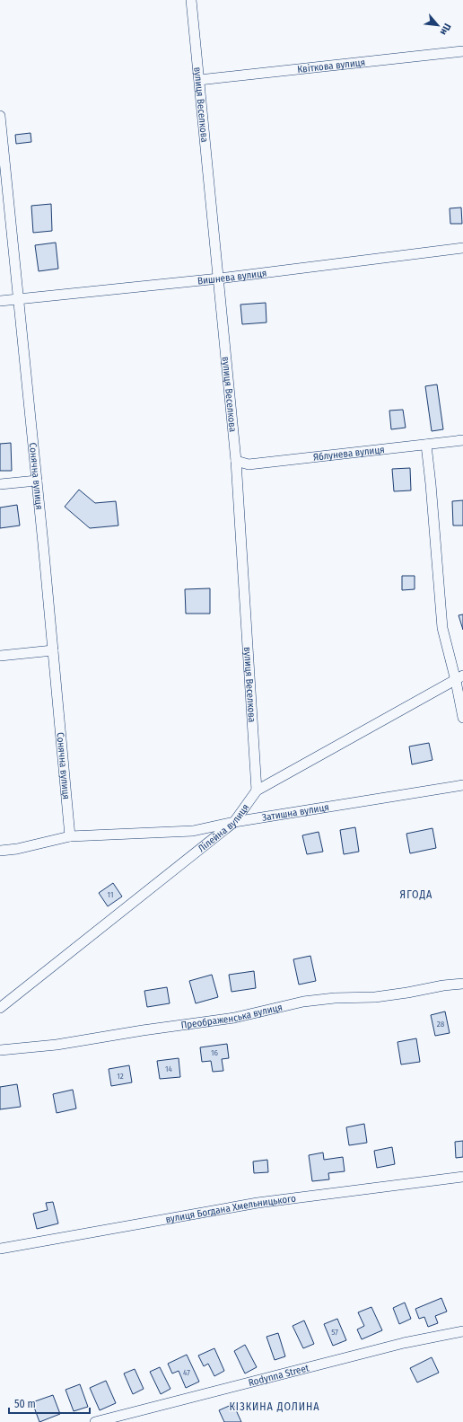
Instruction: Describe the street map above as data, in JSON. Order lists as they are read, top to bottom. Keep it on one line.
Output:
{"streets":{"street":["Квіткова вулиця","вулиця Веселкова","Вишнева вулиця","Яблунева вулиця","Сонячна вулиця","Затишна вулиця","Лілейна вулиця","Преображенська вулиця","вулиця Богдана Хмельницького","Rodynna Street"]},"crossings":[["Квіткова вулиця","вулиця Веселкова"],["вулиця Веселкова","Вишнева вулиця"],["вулиця Веселкова","Яблунева вулиця"],["вулиця Веселкова","Лілейна вулиця"],["Вишнева вулиця","Сонячна вулиця"],["Сонячна вулиця","Затишна вулиця"],["Затишна вулиця","Лілейна вулиця"]],"districts":["ЯГОДА","КІЗКИНА ДОЛИНА"],"house_numbers":["11","28","16","14","12","57","47"],"scale_bar":"50 m","north":"bottom right"}
